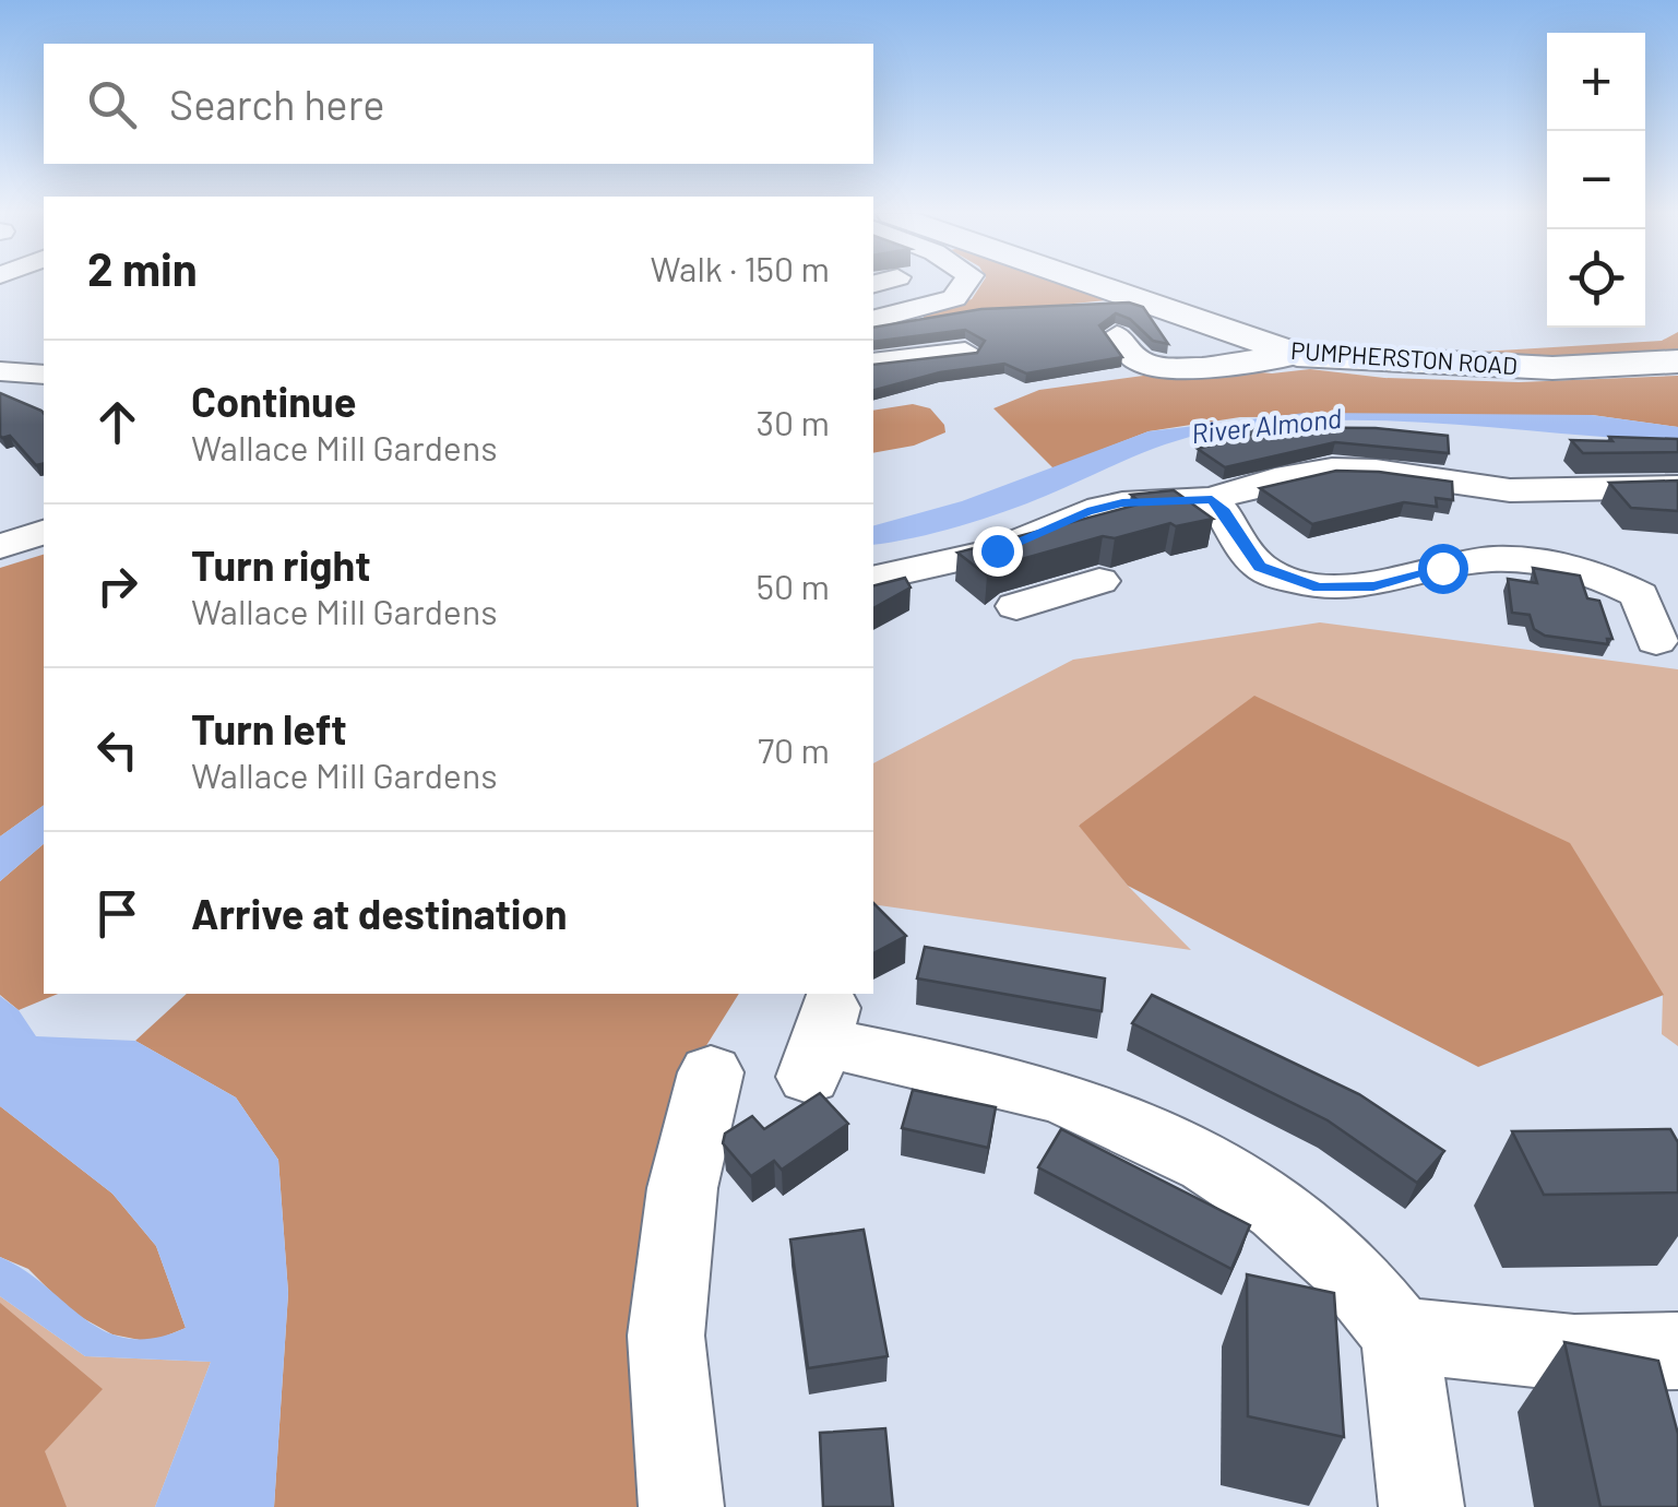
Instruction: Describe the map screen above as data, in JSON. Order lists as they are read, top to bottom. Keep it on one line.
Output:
{"streets":{"main road":["PUMPHERSTON ROAD"]},"water":["River Almond"],"page":{"map_buttons":["+","−"],"search":"Search here","heading":["2 min","Walk · 150 m"],"list":[["Continue","Wallace Mill Gardens","30 m"],["Turn right","Wallace Mill Gardens","50 m"],["Turn left","Wallace Mill Gardens","70 m"],"Arrive at destination"]}}
